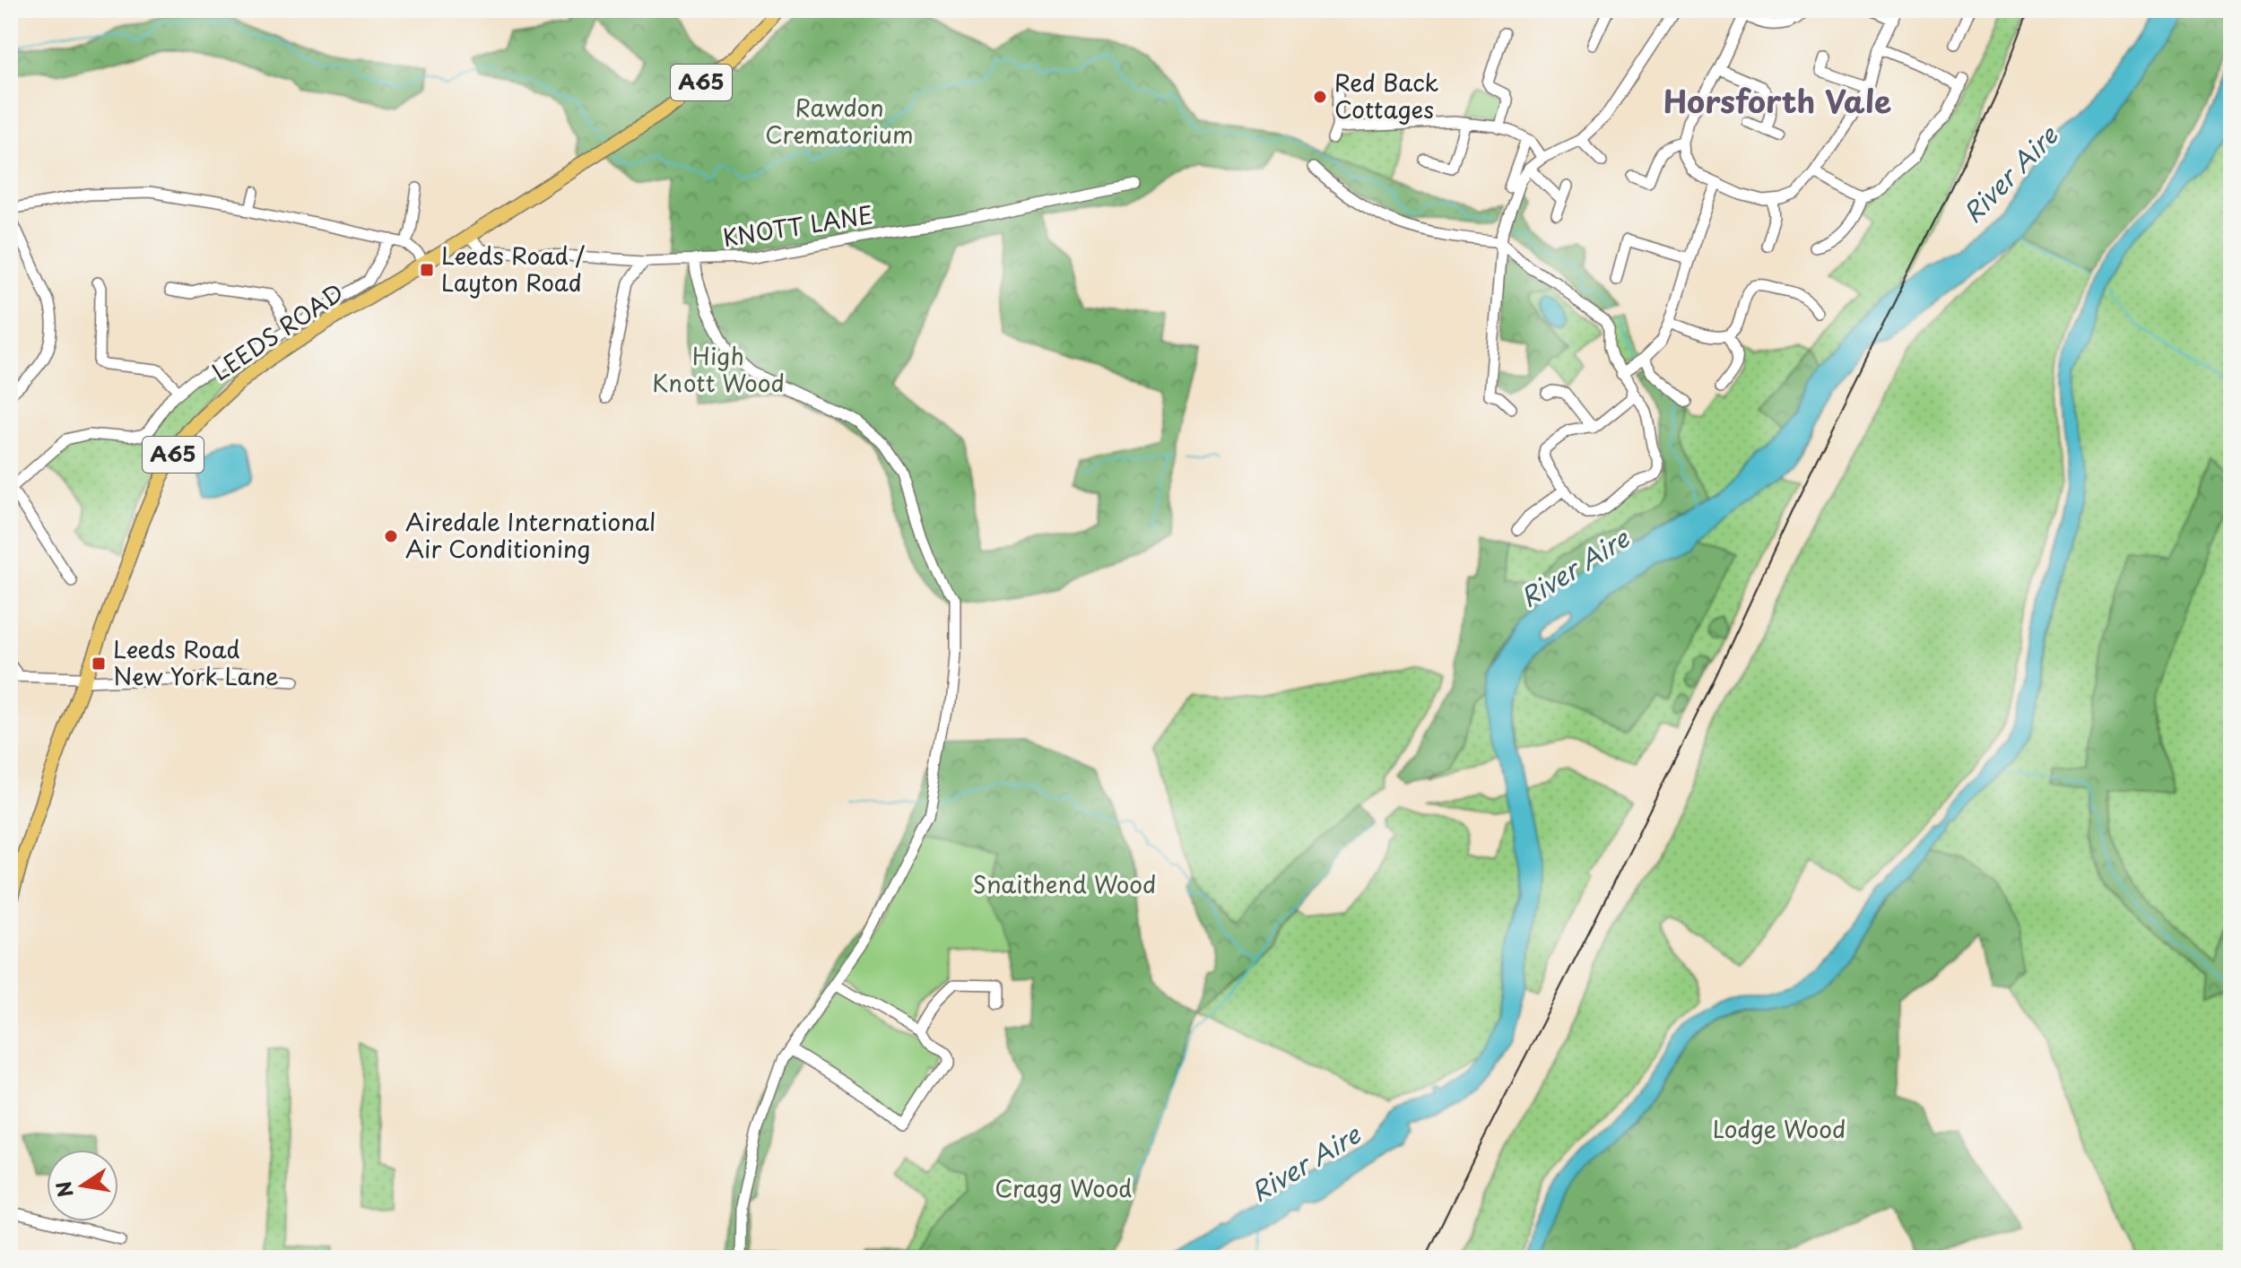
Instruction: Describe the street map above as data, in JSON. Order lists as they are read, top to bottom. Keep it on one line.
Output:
{"streets":{"main road":["A65","LEEDS ROAD"],"street":["KNOTT LANE"]},"crossings":[["KNOTT LANE","LEEDS ROAD"]],"districts":["Horsforth Vale"],"water":["River Aire"],"parks":["Rawdon Crematorium","High Knott Wood","Snaithend Wood","Lodge Wood","Cragg Wood"],"places":{"other":["Red Back Cottages","Airedale International Air Conditioning"],"transit":["Leeds Road / Layton Road","Leeds Road New York Lane"]},"north":"left"}
